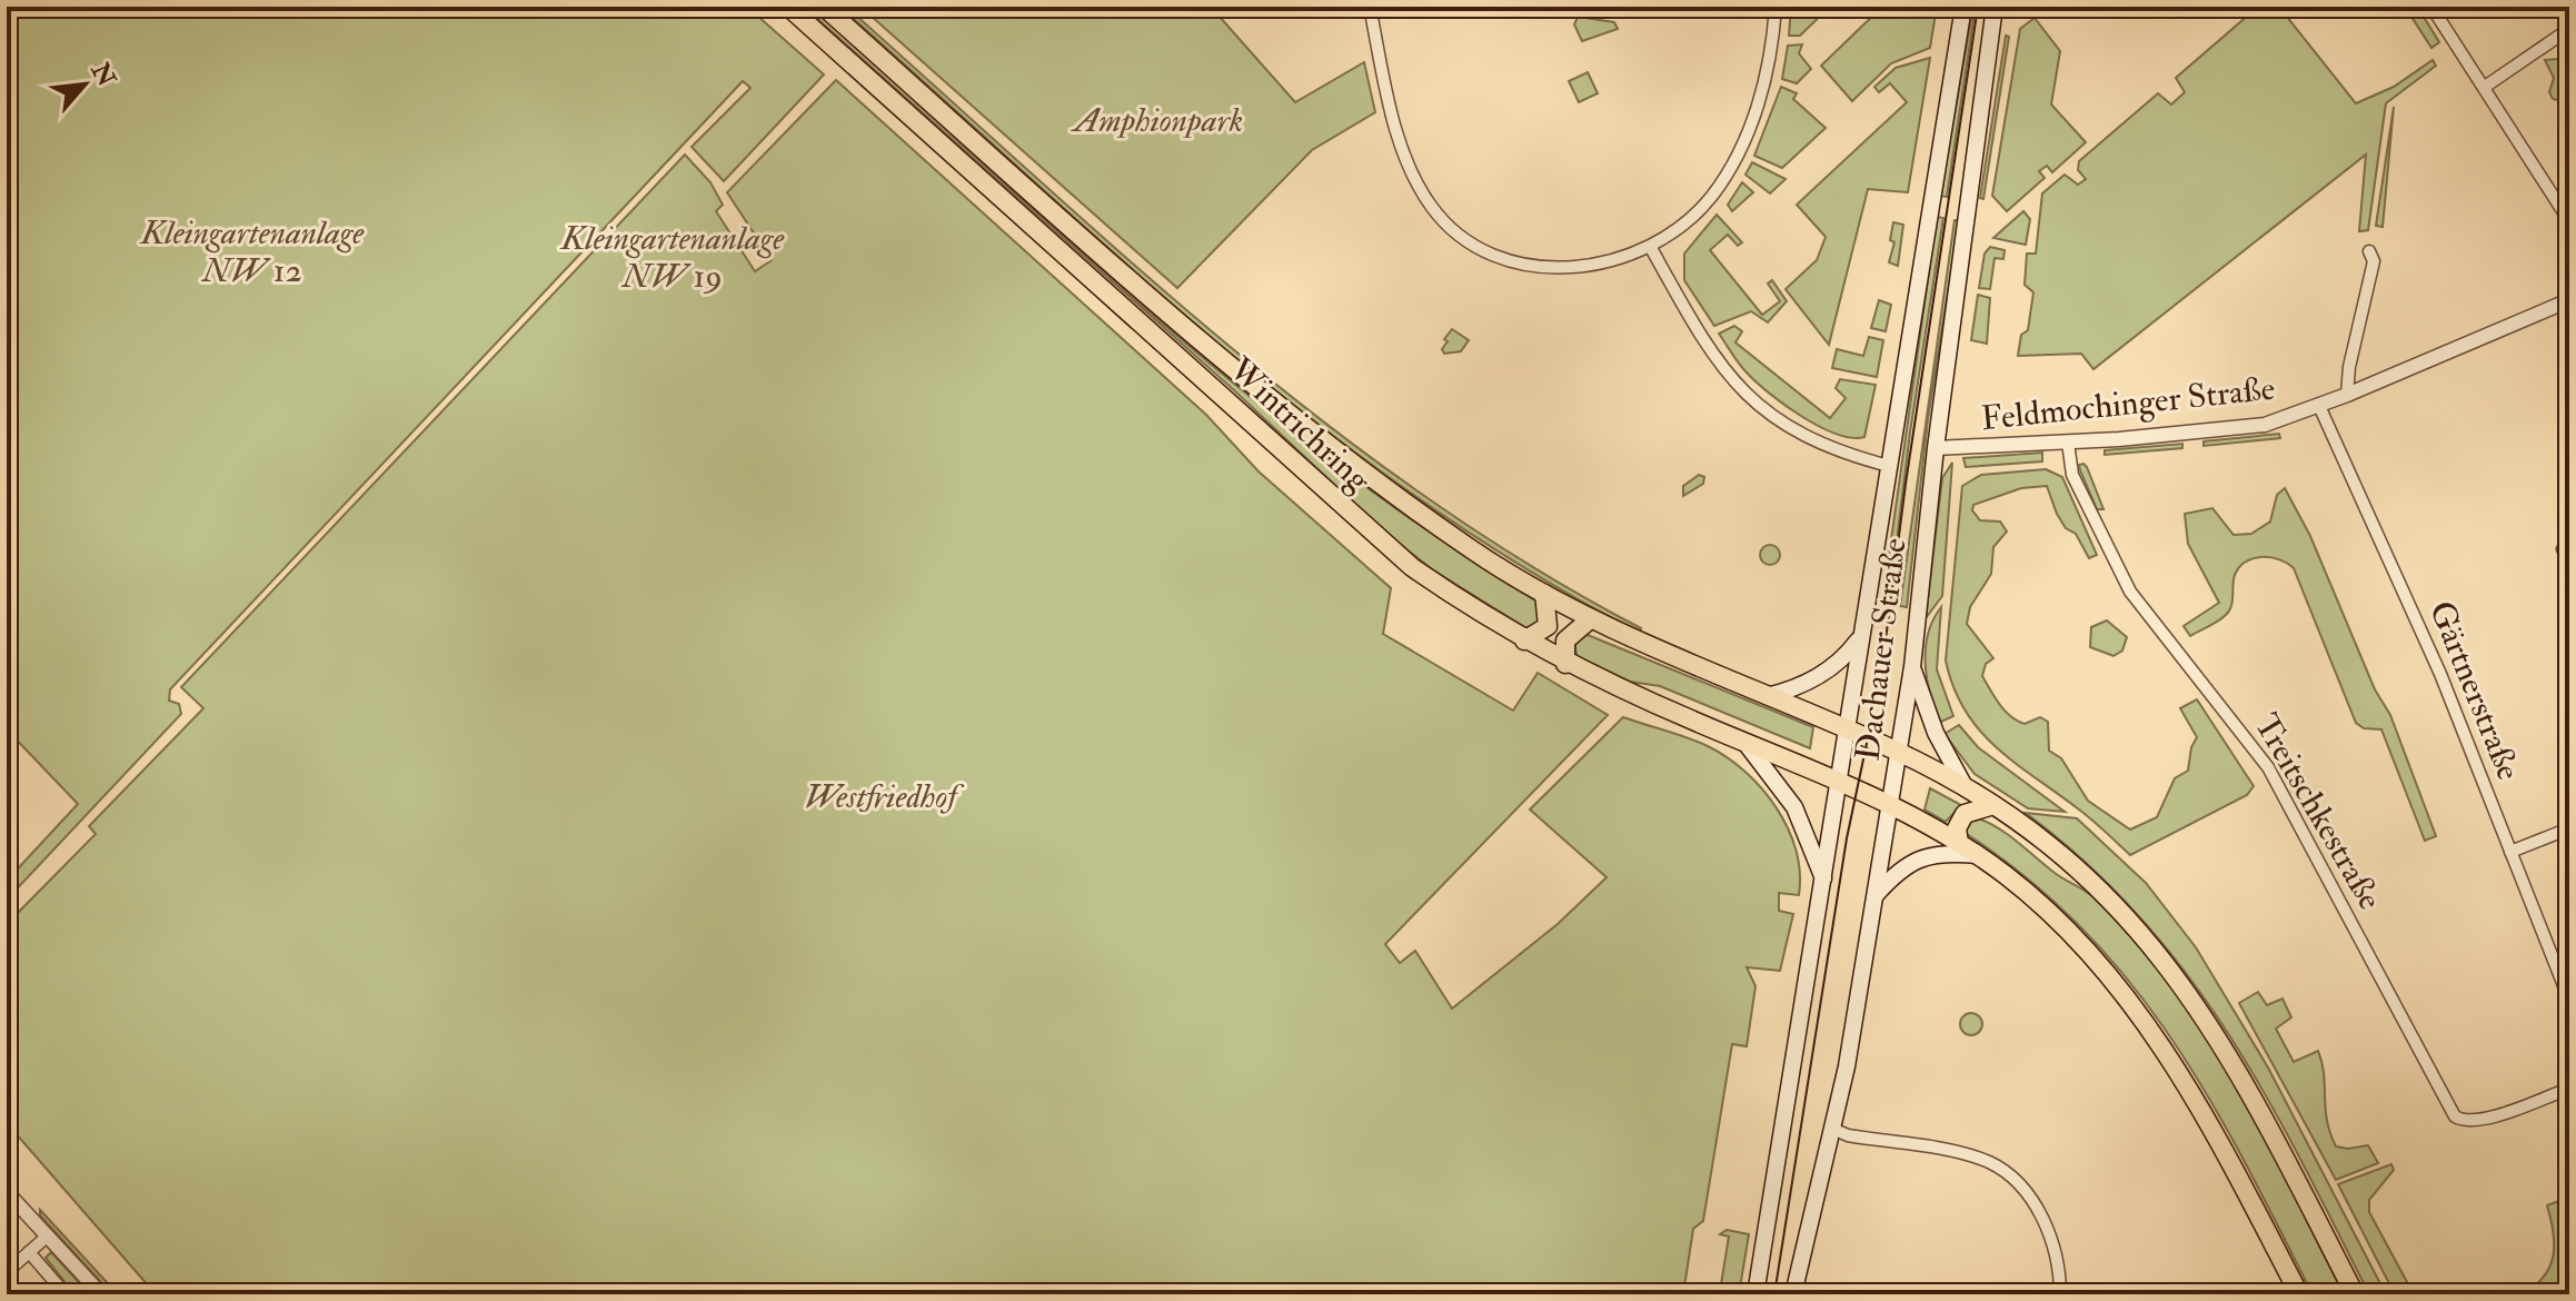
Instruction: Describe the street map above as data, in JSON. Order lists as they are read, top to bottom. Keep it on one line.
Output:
{"streets":{"main road":["Wintrichring","Dachauer Straße"],"street":["Feldmochinger Straße","Gärtnerstraße","Treitschkestraße"]},"crossings":[["Feldmochinger Straße","Dachauer Straße"],["Feldmochinger Straße","Gärtnerstraße"],["Feldmochinger Straße","Treitschkestraße"],["Wintrichring","Dachauer Straße"]],"parks":["Amphionpark","Kleingartenanlage NW 12","Kleingartenanlage NW 19","Westfriedhof"],"north":"top right"}
